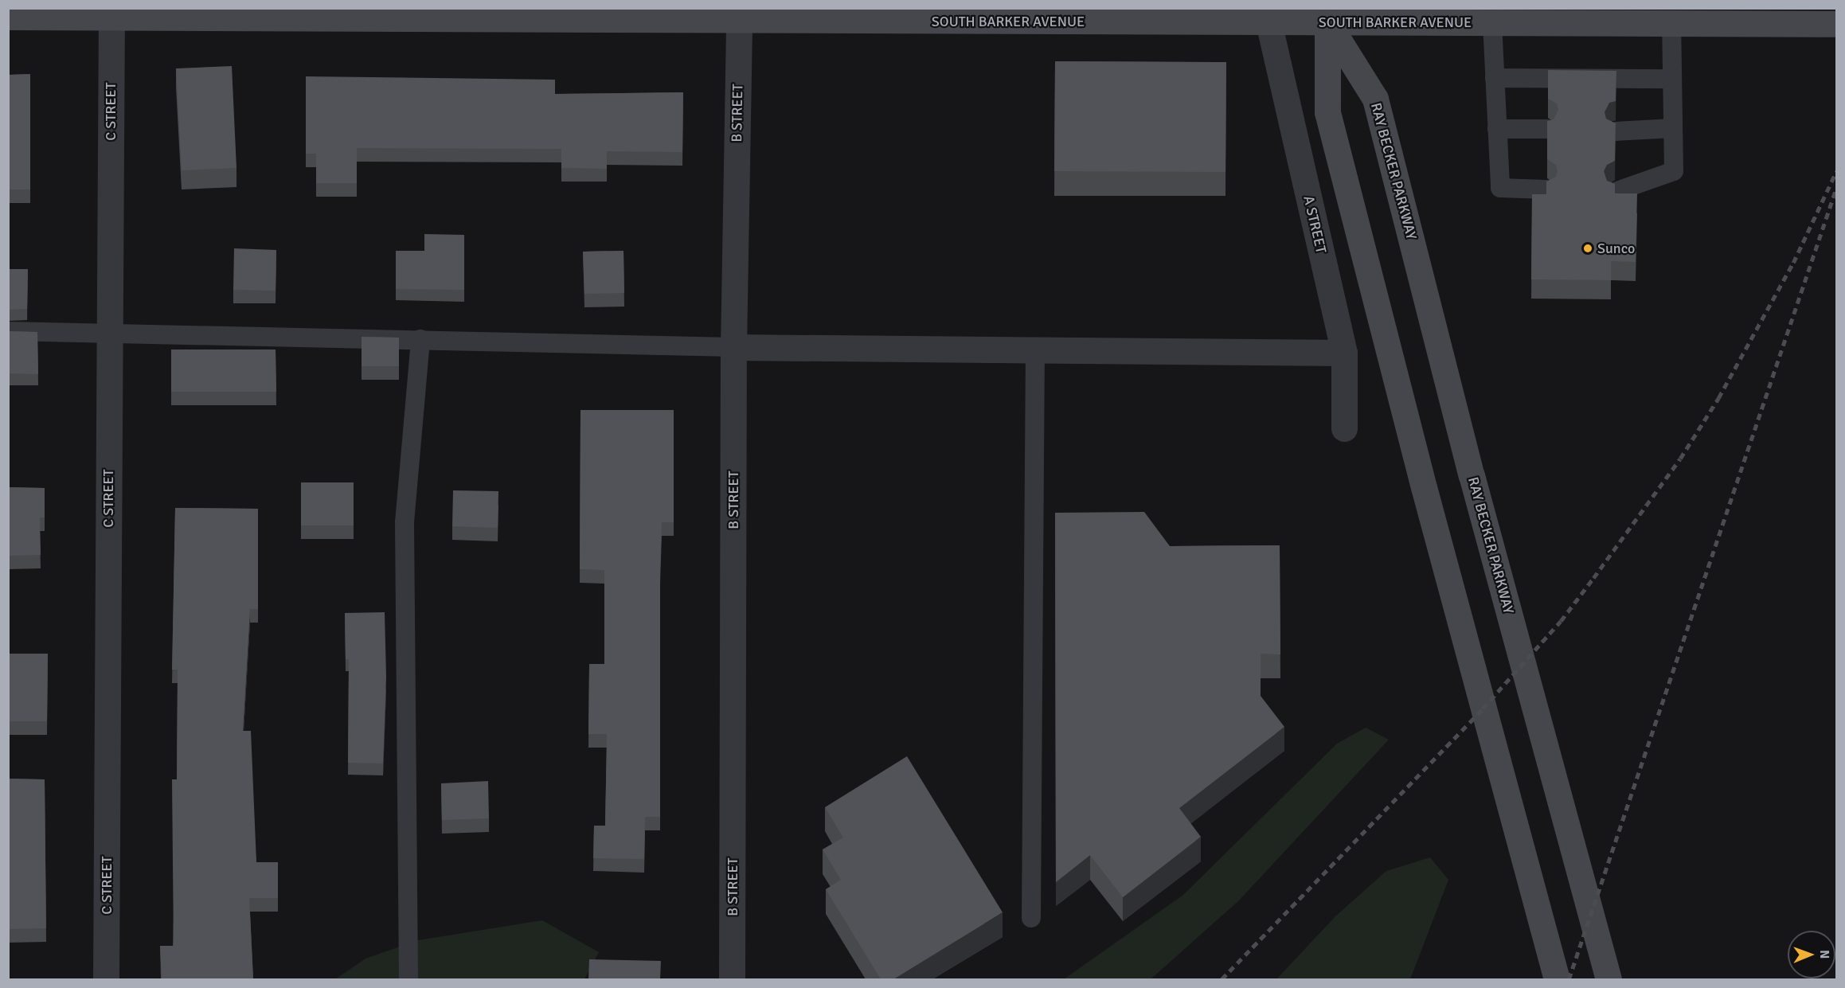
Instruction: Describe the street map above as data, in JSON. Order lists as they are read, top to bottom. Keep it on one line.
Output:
{"streets":{"main road":["SOUTH BARKER AVENUE","RAY BECKER PARKWAY"],"street":["C STREET","B STREET","A STREET"]},"crossings":[["SOUTH BARKER AVENUE","C STREET"],["SOUTH BARKER AVENUE","B STREET"],["SOUTH BARKER AVENUE","RAY BECKER PARKWAY"],["SOUTH BARKER AVENUE","A STREET"]],"places":["Sunco"],"north":"right"}
